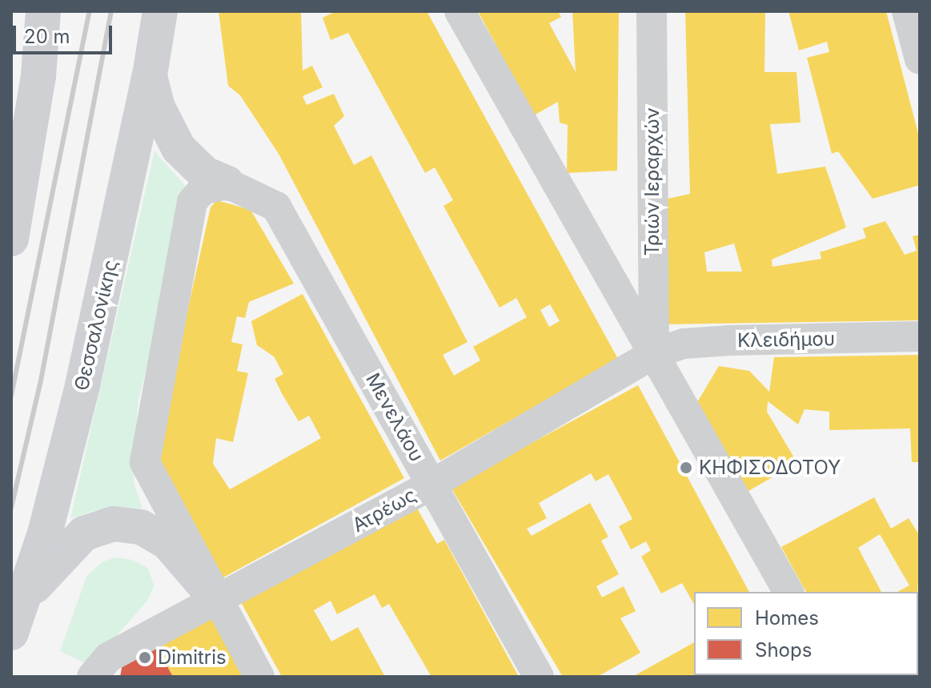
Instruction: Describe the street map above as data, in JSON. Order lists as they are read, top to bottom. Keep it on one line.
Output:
{"streets":{"street":["Τριών Ιεραρχών","Θεσσαλονίκης","Κλειδήμου","Μενελάου","Ατρέως"]},"crossings":[["Τριών Ιεραρχών","Κλειδήμου"],["Τριών Ιεραρχών","Ατρέως"],["Κλειδήμου","Ατρέως"],["Μενελάου","Ατρέως"]],"places":["ΚΗΦΙΣΟΔΟΤΟΥ","Dimitris"],"legend":["Homes","Shops"],"scale_bar":"20 m"}
